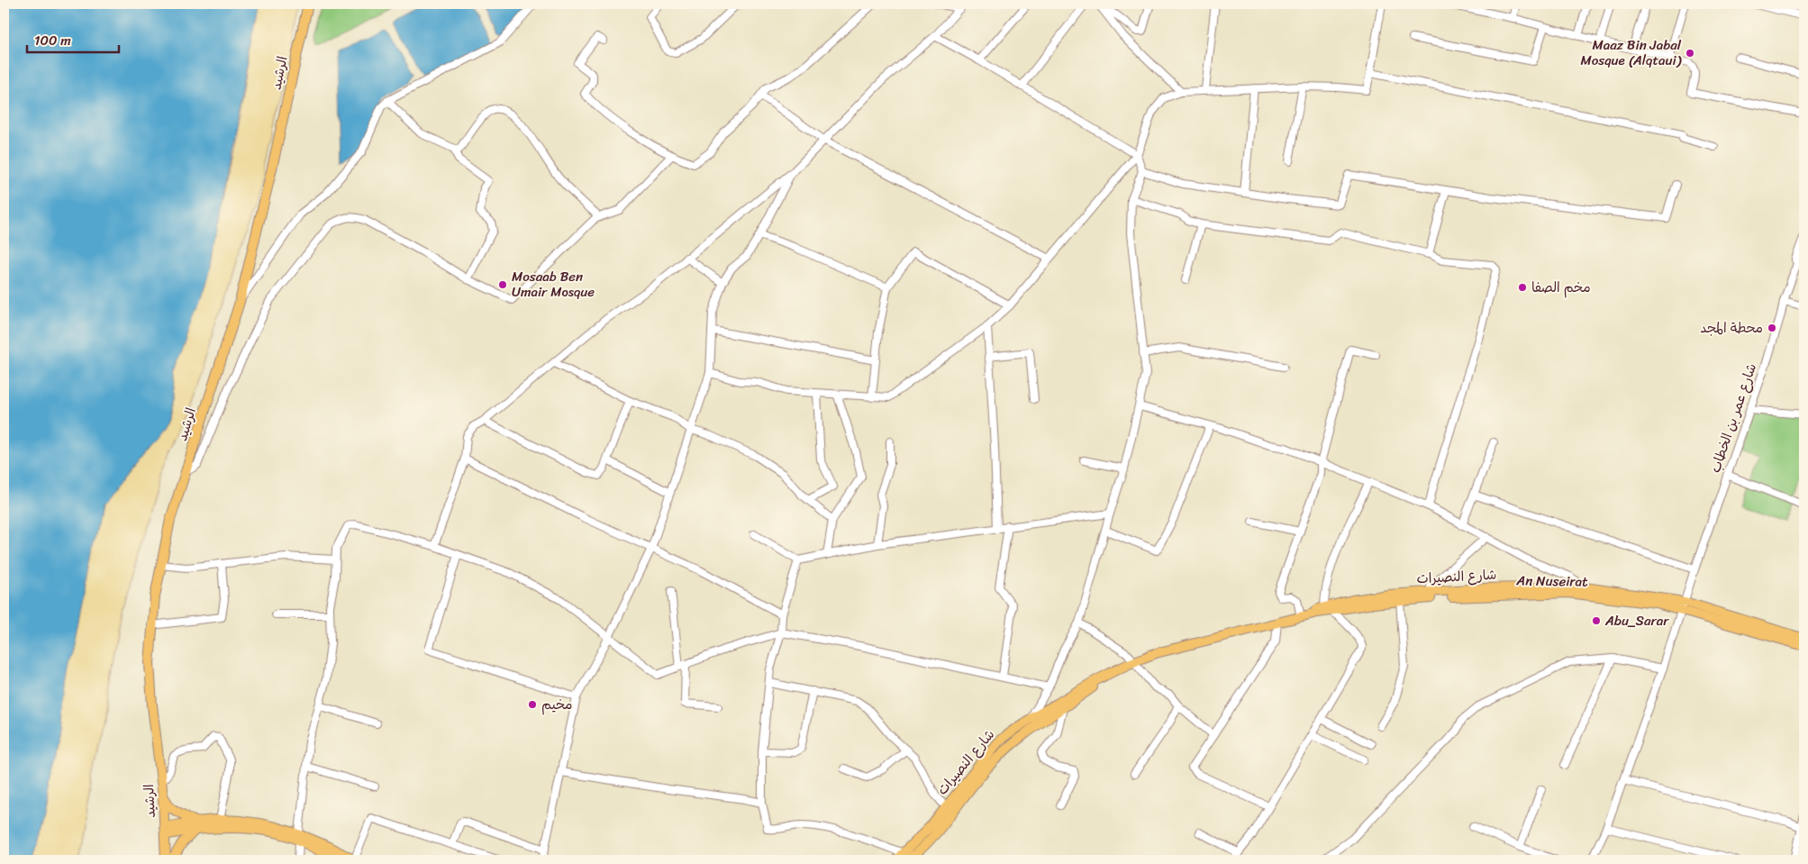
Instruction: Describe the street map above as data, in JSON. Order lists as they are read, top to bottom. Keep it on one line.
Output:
{"streets":{"main road":["الرشيد","شارع النصيرات","An Nuseirat"],"street":["شارع عمر بن الخطاب"]},"crossings":[["شارع عمر بن الخطاب","شارع النصيرات"],["شارع عمر بن الخطاب","An Nuseirat"],["شارع النصيرات","An Nuseirat"]],"places":["Maaz Bin Jabal Mosque (Alqtaui)","Mosaab Ben Umair Mosque","مخم الصفا","محطة المجد","Abu_Sarar","مخيم"],"scale_bar":"100 m"}
